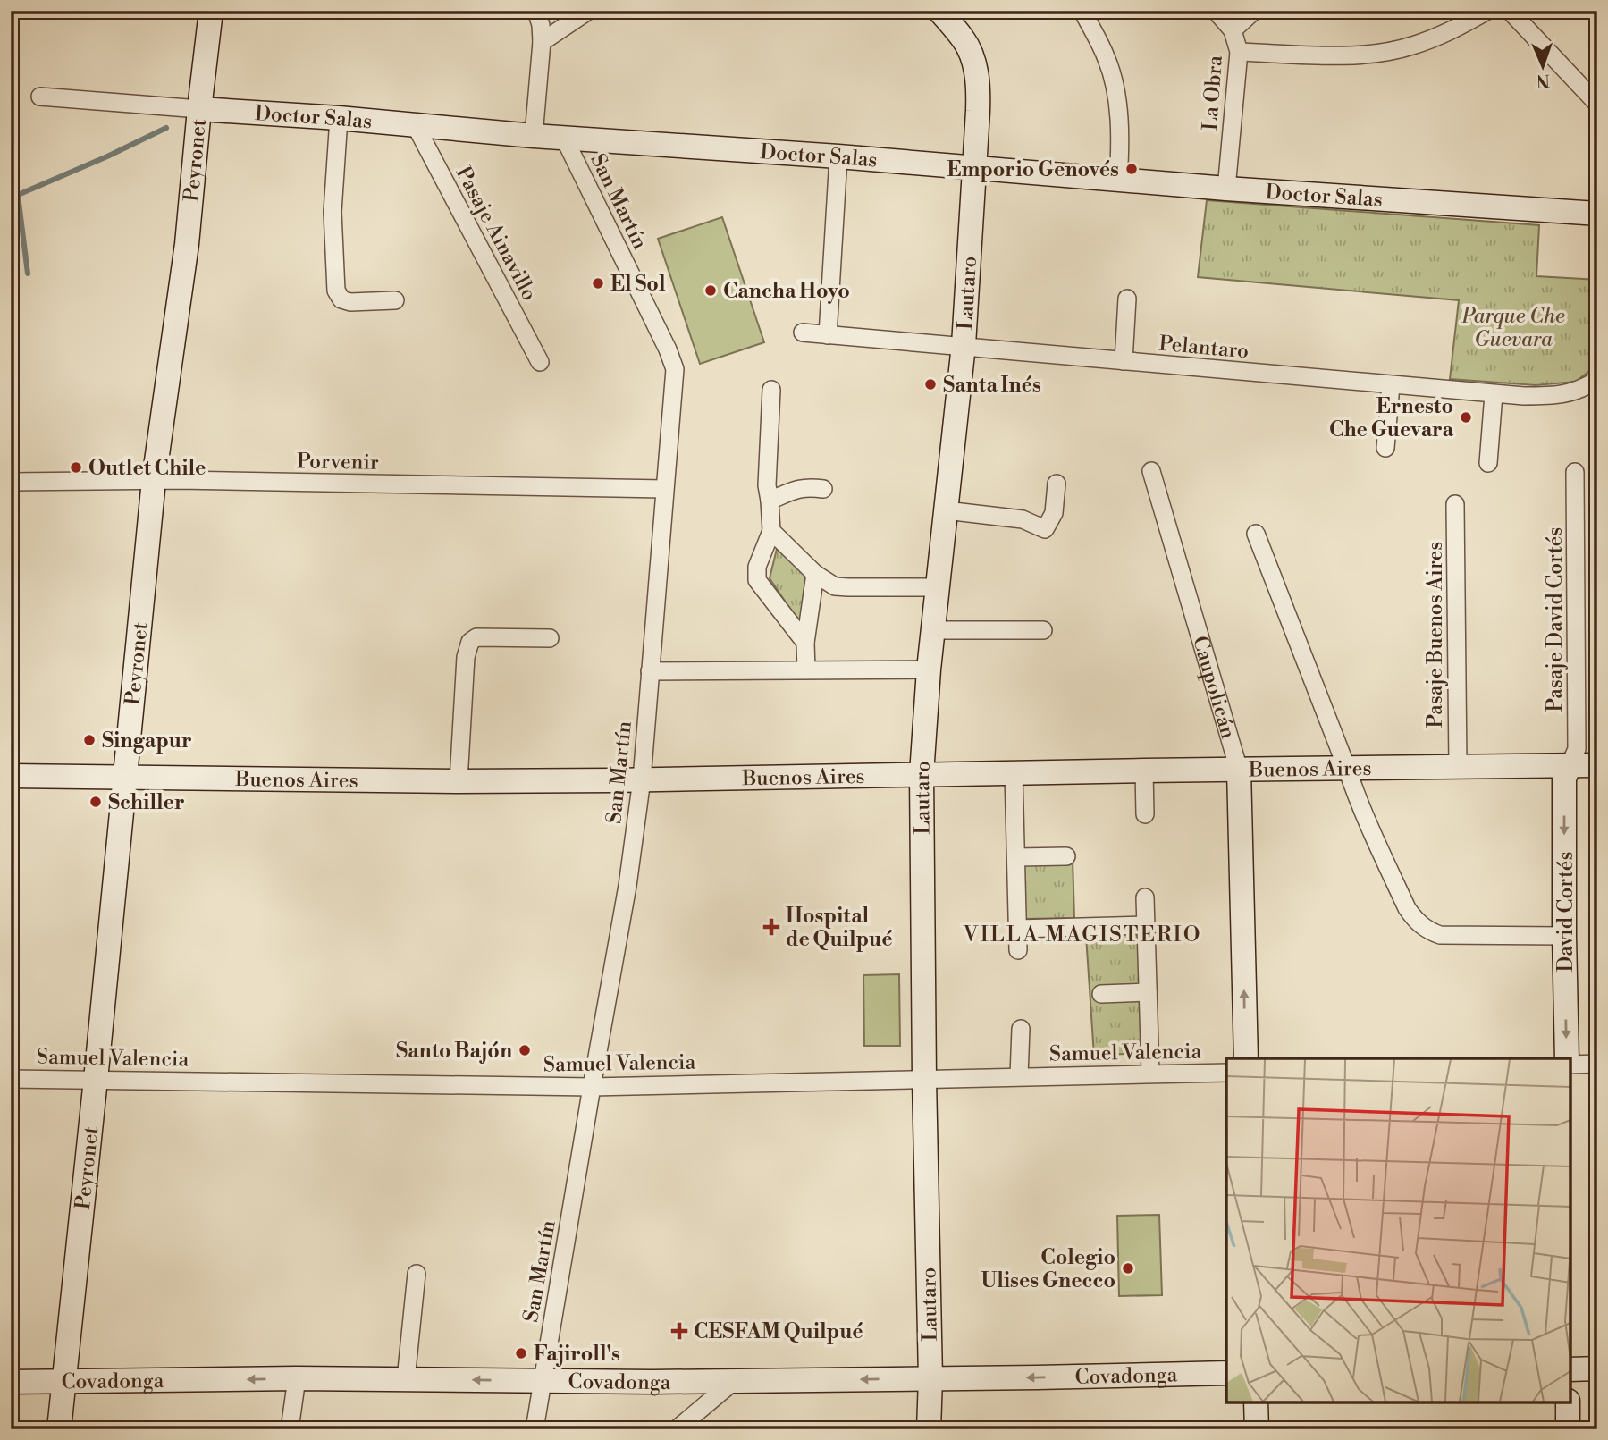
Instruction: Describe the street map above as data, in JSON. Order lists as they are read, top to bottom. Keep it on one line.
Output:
{"streets":{"main road":["Doctor Salas","Peyronet","Lautaro","Caupolicán","Buenos Aires","David Cortés","Covadonga"],"street":["La Obra","San Martín","Pasaje Ainavillo","Pelantaro","Porvenir","Pasaje David Cortés","Pasaje Buenos Aires","Samuel Valencia"]},"crossings":[["La Obra","Doctor Salas"],["Doctor Salas","Peyronet"],["Doctor Salas","San Martín"],["Doctor Salas","Pasaje Ainavillo"],["Doctor Salas","Lautaro"],["Peyronet","Porvenir"],["Peyronet","Buenos Aires"],["Peyronet","Samuel Valencia"],["Peyronet","Covadonga"],["San Martín","Porvenir"],["San Martín","Buenos Aires"],["San Martín","Samuel Valencia"],["San Martín","Covadonga"],["Lautaro","Pelantaro"],["Lautaro","Buenos Aires"],["Lautaro","Samuel Valencia"],["Lautaro","Covadonga"],["Pasaje David Cortés","Buenos Aires"],["Pasaje David Cortés","David Cortés"],["Pasaje Buenos Aires","Buenos Aires"],["Caupolicán","Buenos Aires"],["Buenos Aires","David Cortés"]],"one_way":["David Cortés","Covadonga"],"districts":["VILLA MAGISTERIO"],"parks":["Parque Che Guevara"],"places":{"other":["Emporio Genovés","El Sol","Cancha Hoyo","Santa Inés","Ernesto Che Guevara","Outlet Chile","Singapur","Schiller","Santo Bajón","Colegio Ulises Gnecco","Fajiroll's"],"health":["Hospital de Quilpué","CESFAM Quilpué"]},"north":"bottom"}
